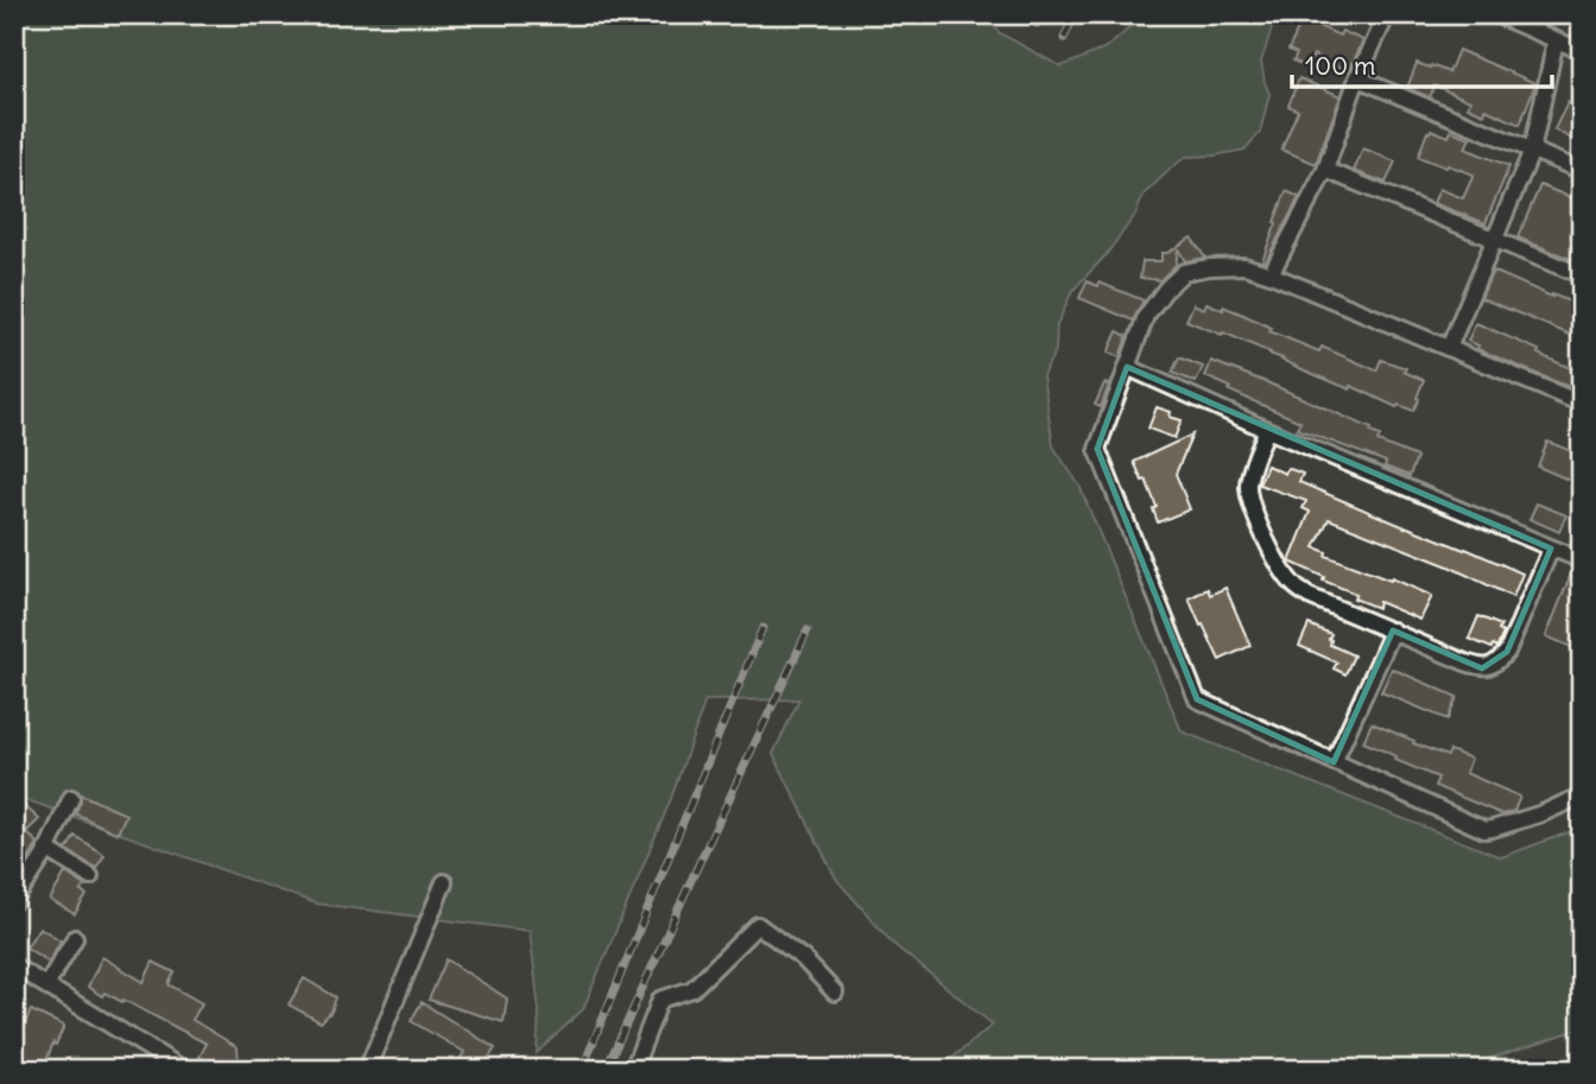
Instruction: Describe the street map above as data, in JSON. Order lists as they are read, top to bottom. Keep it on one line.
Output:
{"scale_bar":"100 m"}
